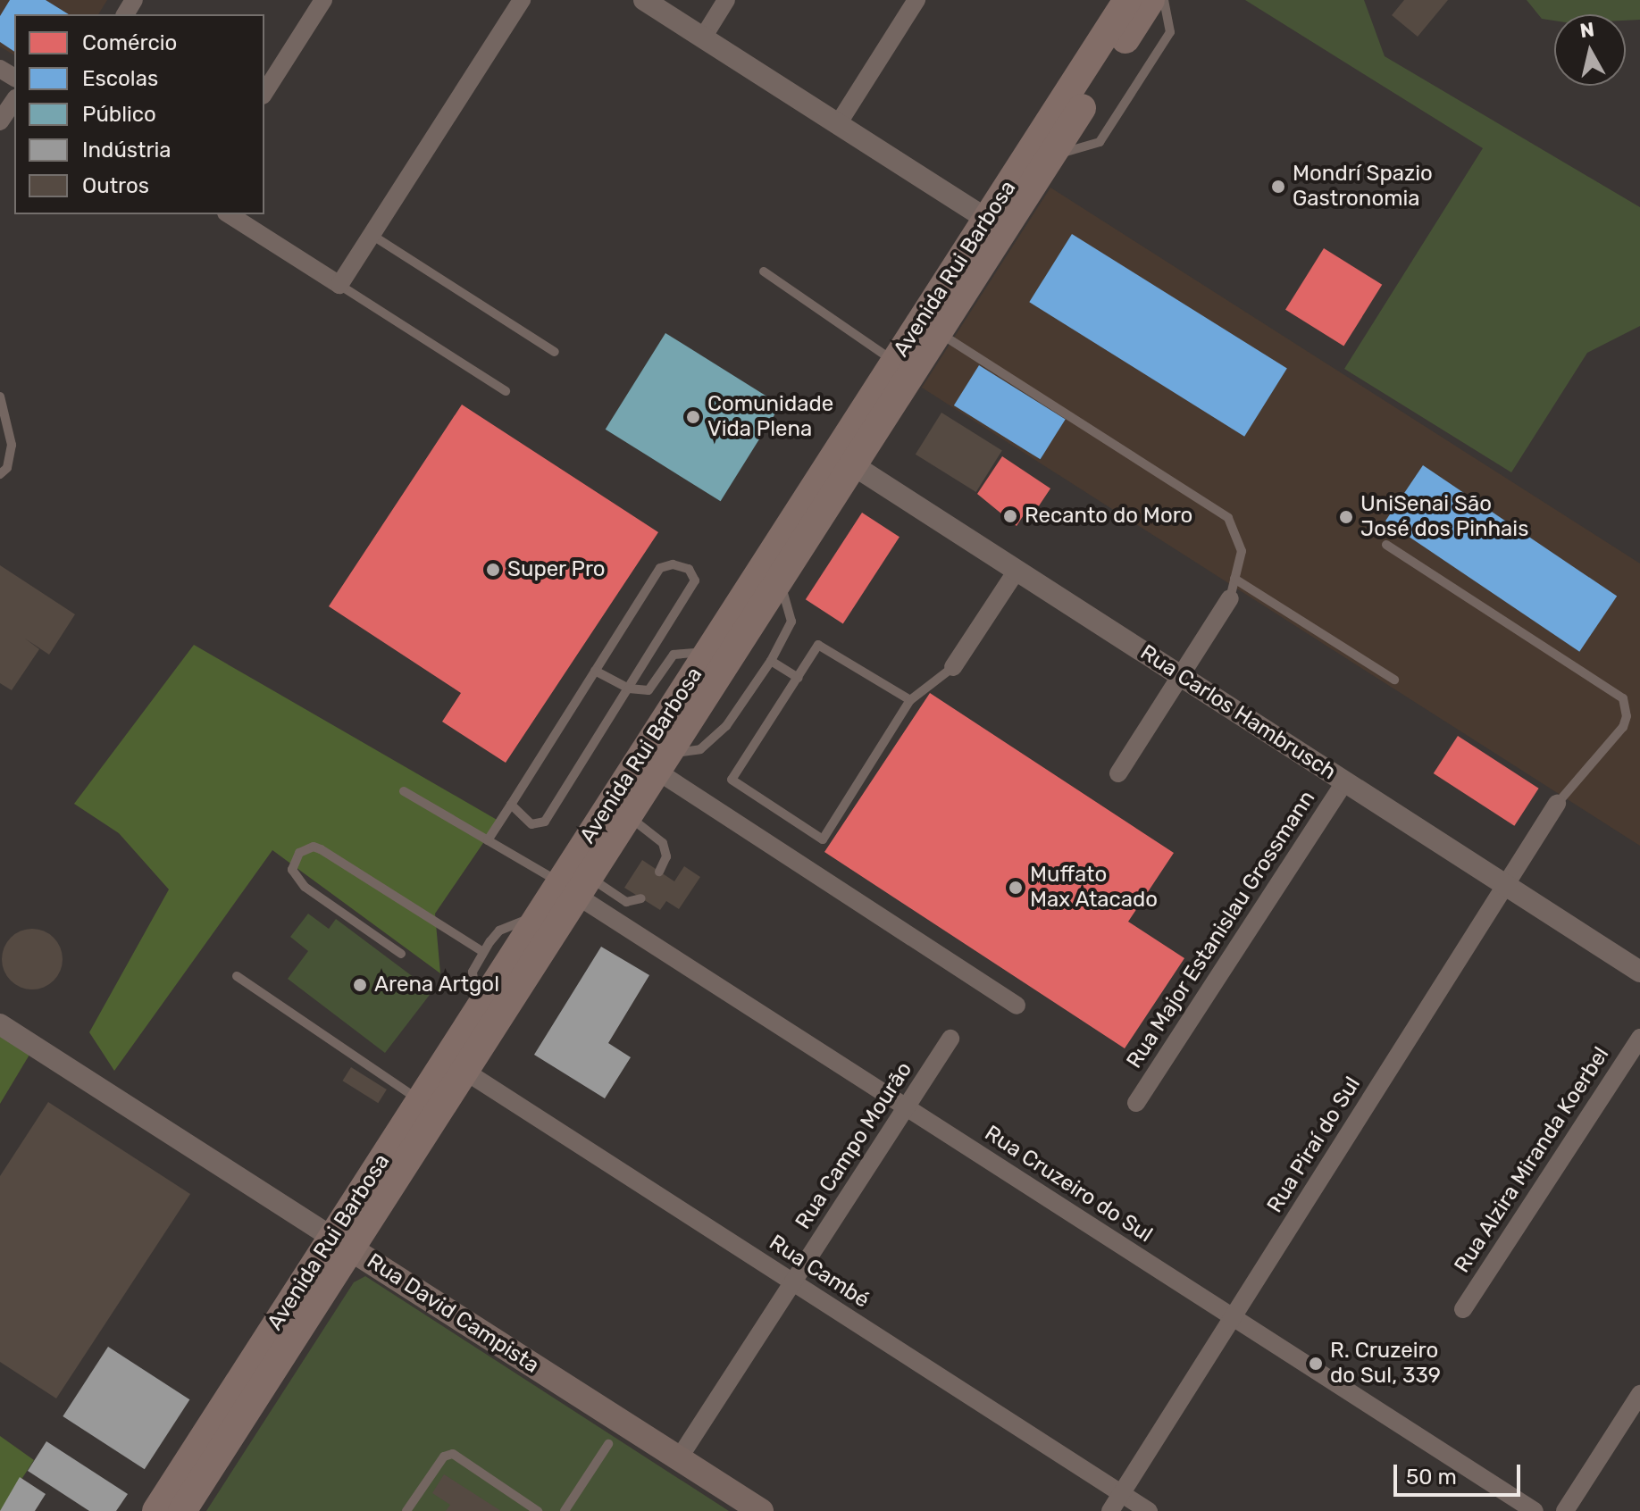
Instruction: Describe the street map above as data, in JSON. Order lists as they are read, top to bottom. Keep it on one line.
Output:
{"streets":{"main road":["Avenida Rui Barbosa","Rua David Campista"],"street":["Rua Carlos Hambrusch","Rua Major Estanislau Grossmann","Rua Piraí do Sul","Rua Campo Mourão","Rua Alzira Miranda Koerbel","Rua Cruzeiro do Sul","Rua Cambé"]},"crossings":[["Avenida Rui Barbosa","Rua Carlos Hambrusch"],["Avenida Rui Barbosa","Rua Cruzeiro do Sul"],["Avenida Rui Barbosa","Rua Cambé"],["Avenida Rui Barbosa","Rua David Campista"],["Rua Carlos Hambrusch","Rua Major Estanislau Grossmann"],["Rua Carlos Hambrusch","Rua Piraí do Sul"],["Rua Piraí do Sul","Rua Cruzeiro do Sul"],["Rua Piraí do Sul","Rua Cambé"],["Rua Campo Mourão","Rua Cruzeiro do Sul"],["Rua Campo Mourão","Rua Cambé"],["Rua Campo Mourão","Rua David Campista"]],"places":["Mondrí Spazio Gastronomia","Comunidade Vida Plena","Recanto do Moro","UniSenai São José dos Pinhais","Super Pro","Muffato Max Atacado","Arena Artgol","R. Cruzeiro do Sul, 339"],"legend":["Comércio","Escolas","Público","Indústria","Outros"],"scale_bar":"50 m","north":"top"}
